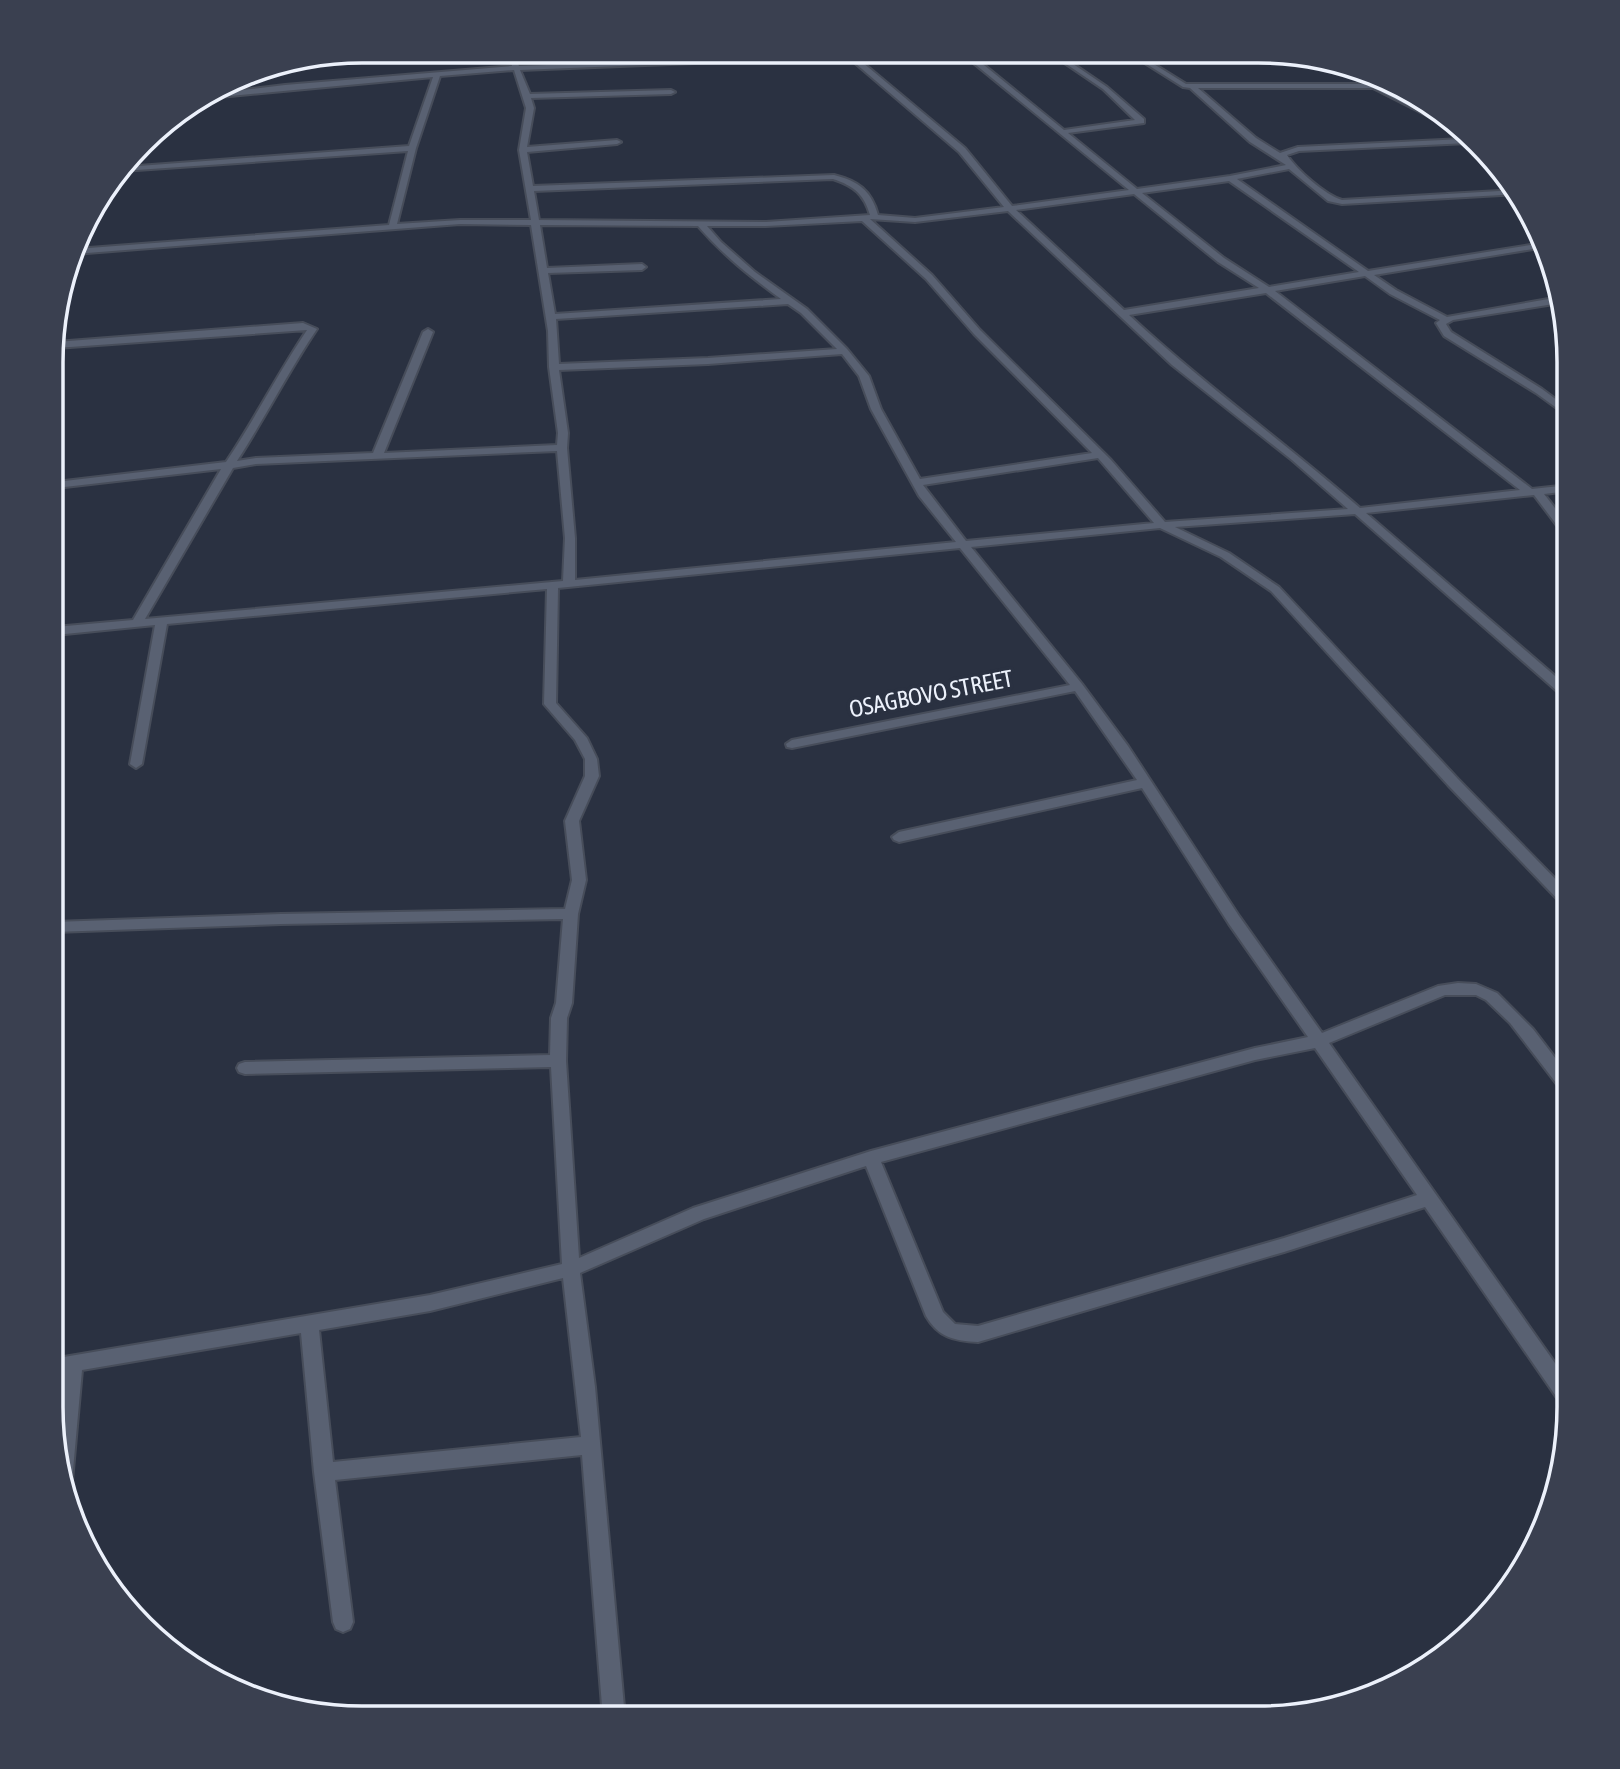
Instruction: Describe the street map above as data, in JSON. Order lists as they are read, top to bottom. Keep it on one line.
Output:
{"streets":{"street":["OSAGBOVO STREET"]}}
